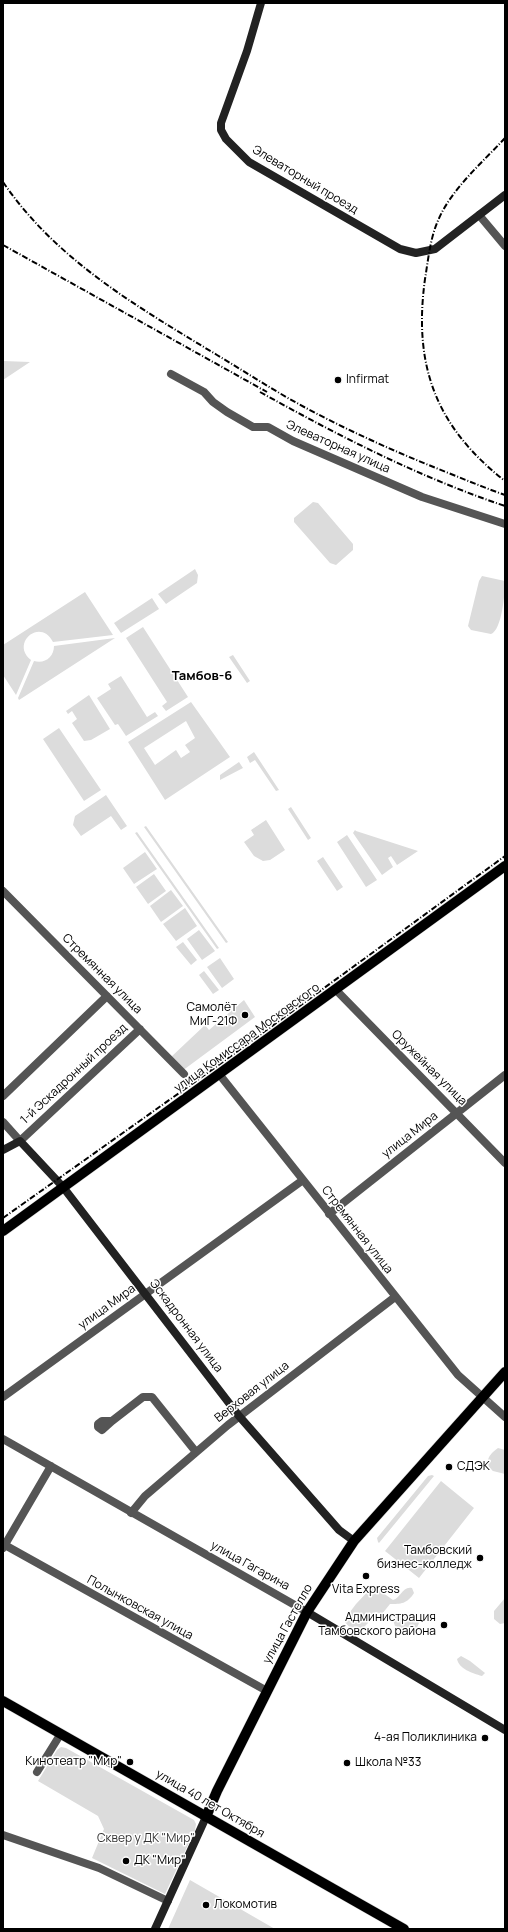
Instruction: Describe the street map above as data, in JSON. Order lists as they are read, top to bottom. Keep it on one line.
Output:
{"streets":{"main road":["улица Комиссара Московского","улица Гастелло","улица 40 лет Октября"],"street":["Элеваторный проезд","Элеваторная улица","Стремянная улица","Оружейная улица","1-й Эскадронный проезд","улица Мира","Эскадронная улица","Верховая улица","улица Гагарина","Полынковская улица"]},"crossings":[["Стремянная улица","улица Комиссара Московского"],["Стремянная улица","1-й Эскадронный проезд"],["Стремянная улица","улица Мира"],["Стремянная улица","Верховая улица"],["Стремянная улица","улица Гастелло"],["улица Комиссара Московского","Оружейная улица"],["улица Комиссара Московского","Эскадронная улица"],["Оружейная улица","улица Мира"],["1-й Эскадронный проезд","Эскадронная улица"],["улица Мира","Эскадронная улица"],["Эскадронная улица","Верховая улица"],["Эскадронная улица","улица Гастелло"],["Верховая улица","улица Гагарина"],["улица Гагарина","улица Гастелло"],["Полынковская улица","улица Гастелло"],["улица Гастелло","улица 40 лет Октября"]],"districts":["Тамбов-6"],"parks":["Сквер у ДК \"Мир\""],"places":["Infirmat","Самолёт МиГ-21Ф","СДЭК","Тамбовский бизнес-колледж","Vita Express","Администрация Тамбовского района","4-ая Поликлиника","Кинотеатр \"Мир\"","Школа №33","ДК \"Мир\"","Локомотив"]}
